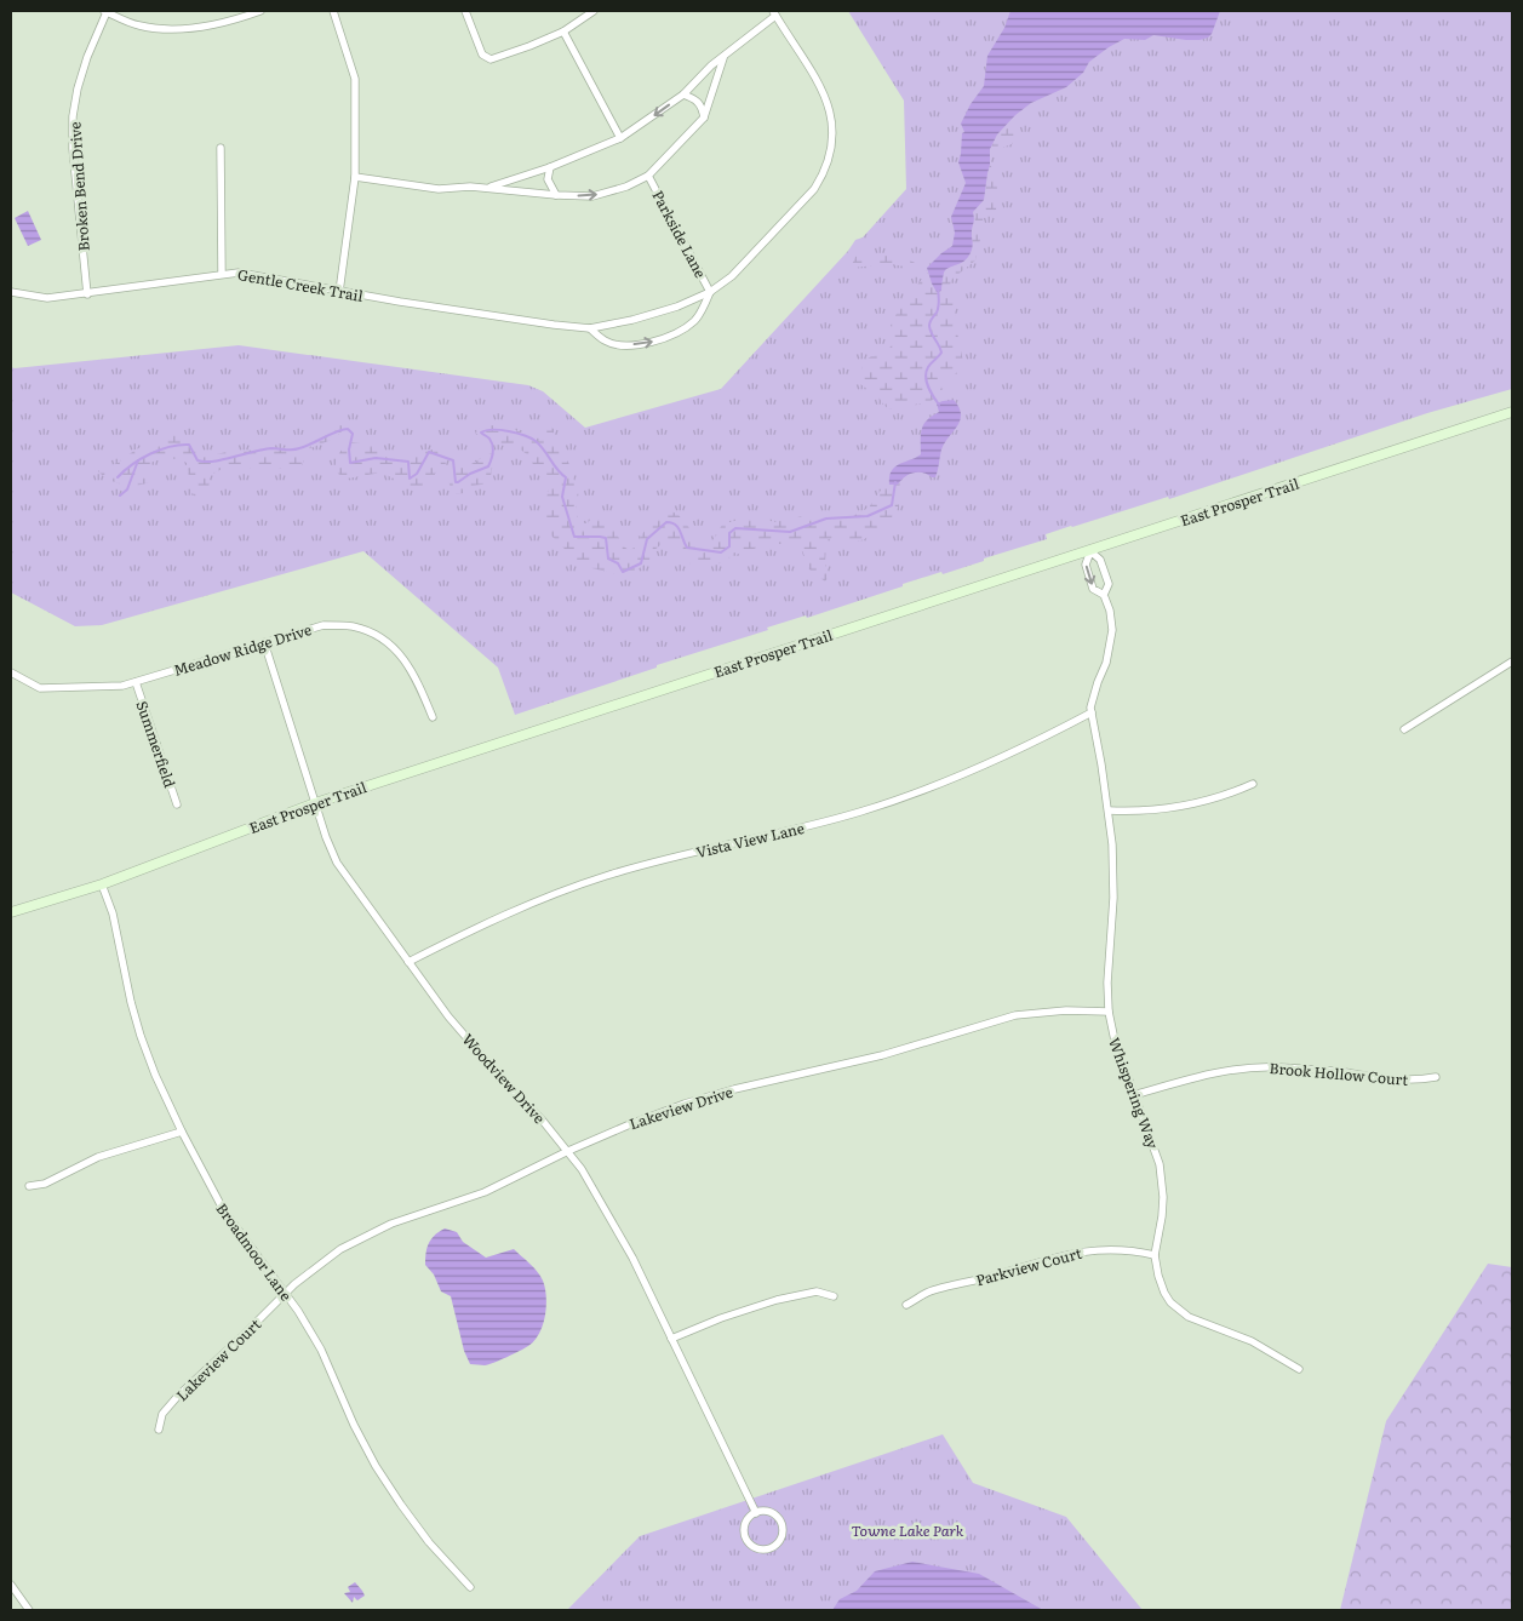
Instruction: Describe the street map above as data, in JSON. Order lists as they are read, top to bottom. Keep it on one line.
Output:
{"streets":{"main road":["East Prosper Trail"],"street":["Broken Bend Drive","Parkside Lane","Gentle Creek Trail","Meadow Ridge Drive","Summerfield","Vista View Lane","Brook Hollow Court","Woodview Drive","Whispering Way","Lakeview Drive","Broadmoor Lane","Parkview Court","Lakeview Court"]},"crossings":[["Broken Bend Drive","Gentle Creek Trail"],["Parkside Lane","Gentle Creek Trail"],["East Prosper Trail","Woodview Drive"],["East Prosper Trail","Whispering Way"],["East Prosper Trail","Broadmoor Lane"],["Meadow Ridge Drive","Summerfield"],["Meadow Ridge Drive","Woodview Drive"],["Vista View Lane","Woodview Drive"],["Vista View Lane","Whispering Way"],["Brook Hollow Court","Whispering Way"],["Woodview Drive","Lakeview Drive"],["Whispering Way","Lakeview Drive"],["Whispering Way","Parkview Court"],["Lakeview Drive","Broadmoor Lane"],["Lakeview Drive","Lakeview Court"],["Broadmoor Lane","Lakeview Court"]],"parks":["Towne Lake Park"]}
